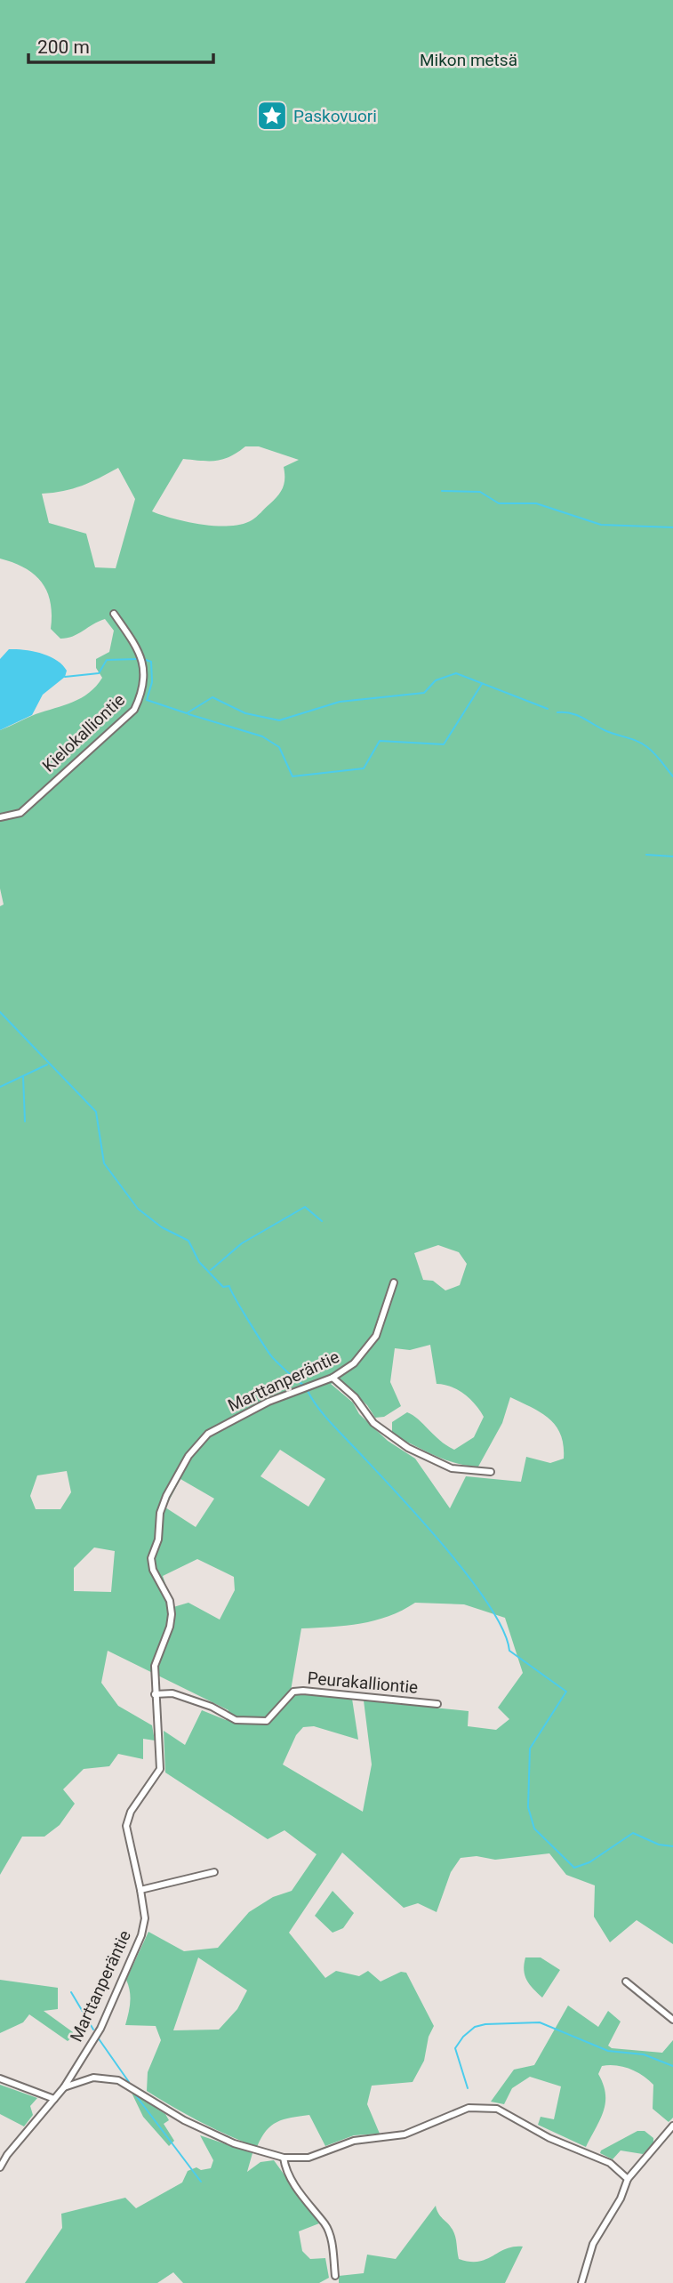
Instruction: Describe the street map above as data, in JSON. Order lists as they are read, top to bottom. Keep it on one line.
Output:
{"streets":{"street":["Kielokalliontie","Marttanperäntie","Peurakalliontie"]},"crossings":[["Marttanperäntie","Peurakalliontie"]],"parks":["Mikon metsä"],"places":{"place":["Paskovuori"]},"scale_bar":"200 m"}
